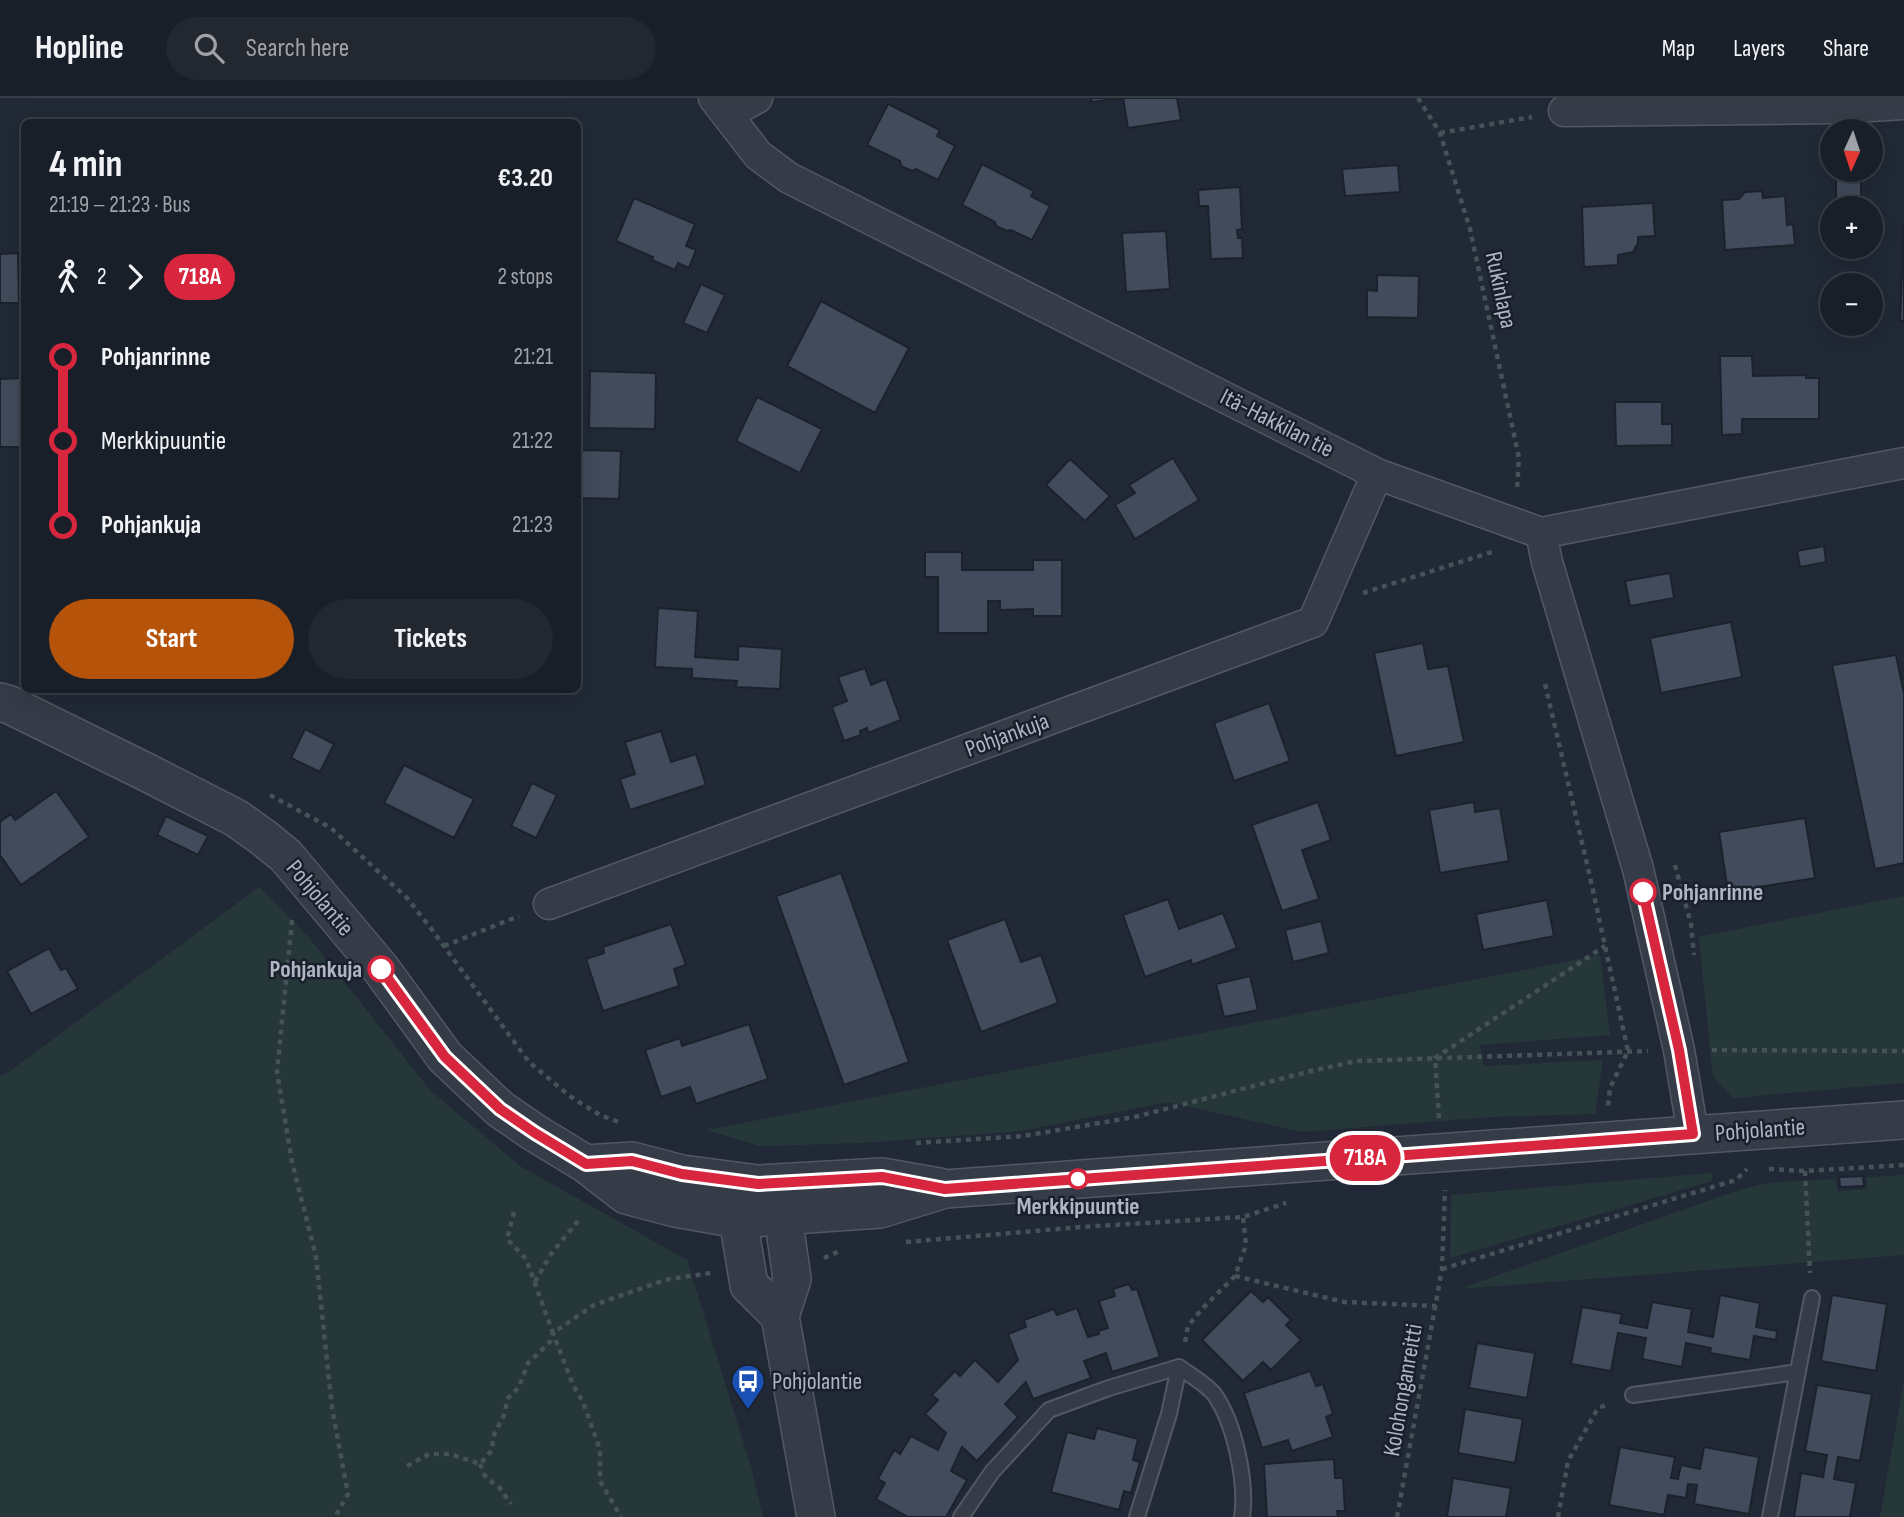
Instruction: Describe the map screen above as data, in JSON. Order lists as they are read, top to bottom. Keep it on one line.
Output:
{"streets":{"street":["Itä-Hakkilan tie","Pohjankuja","Pohjolantie"],"path":["Rukinlapa","Kolohonganreitti"]},"places":{"other":["Pohjanrinne","Pohjankuja","Merkkipuuntie"],"bus stop":["Pohjolantie"]},"lines":["bus line 718A"],"north":"bottom","page":{"header":"Hopline","search":"Search here","nav":["Map","Layers","Share"],"on_map":"718A","map_buttons":["+","−"],"heading":["4 min","21:19 – 21:23 · Bus","€3.20"],"legs":["2","718A","2 stops"],"list":[{"name":"Pohjanrinne","value":"21:21"},{"name":"Merkkipuuntie","value":"21:22"},{"name":"Pohjankuja","value":"21:23"}],"buttons":["Start","Tickets"]}}
